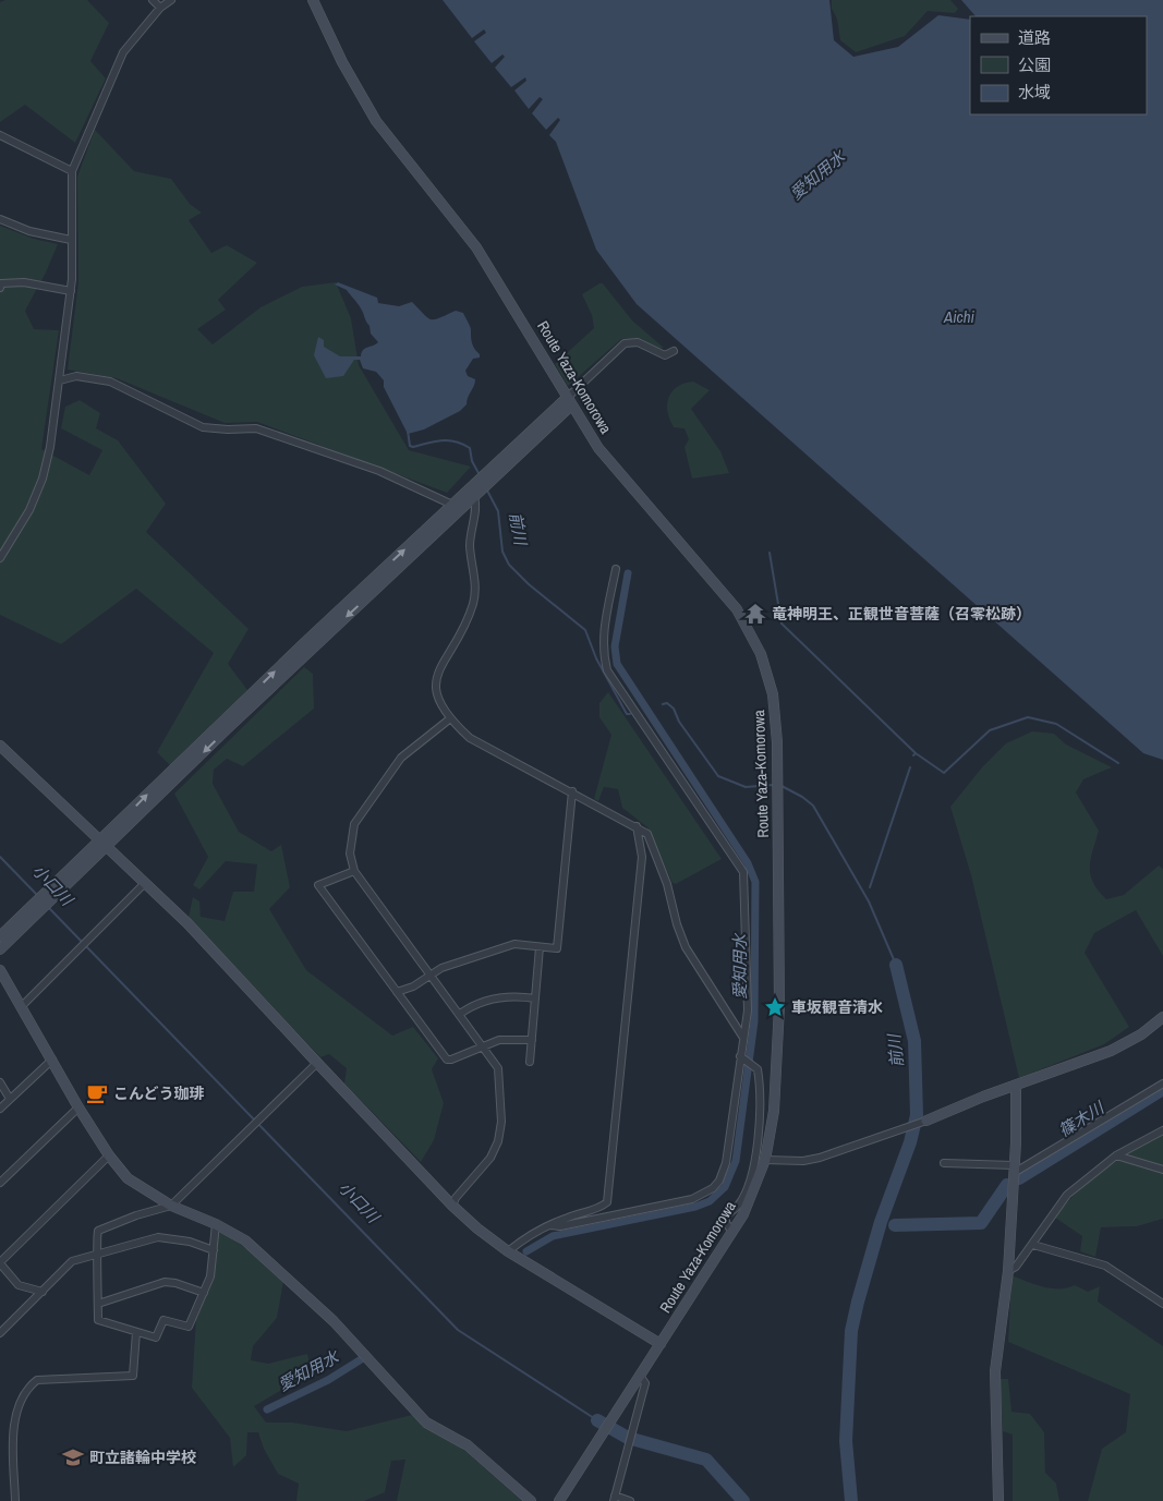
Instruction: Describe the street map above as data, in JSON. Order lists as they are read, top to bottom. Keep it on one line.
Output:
{"streets":{"street":["Route Yaza-Komorowa"]},"water":["愛知用水","Aichi","前川","小口川","篠木川"],"places":{"temple":["竜神明王、正観世音菩薩（召零松跡）"],"place":["車坂観音清水"],"cafe":["こんどう珈琲"],"school or university":["町立諸輪中学校"]},"legend":["道路","公園","水域"]}
